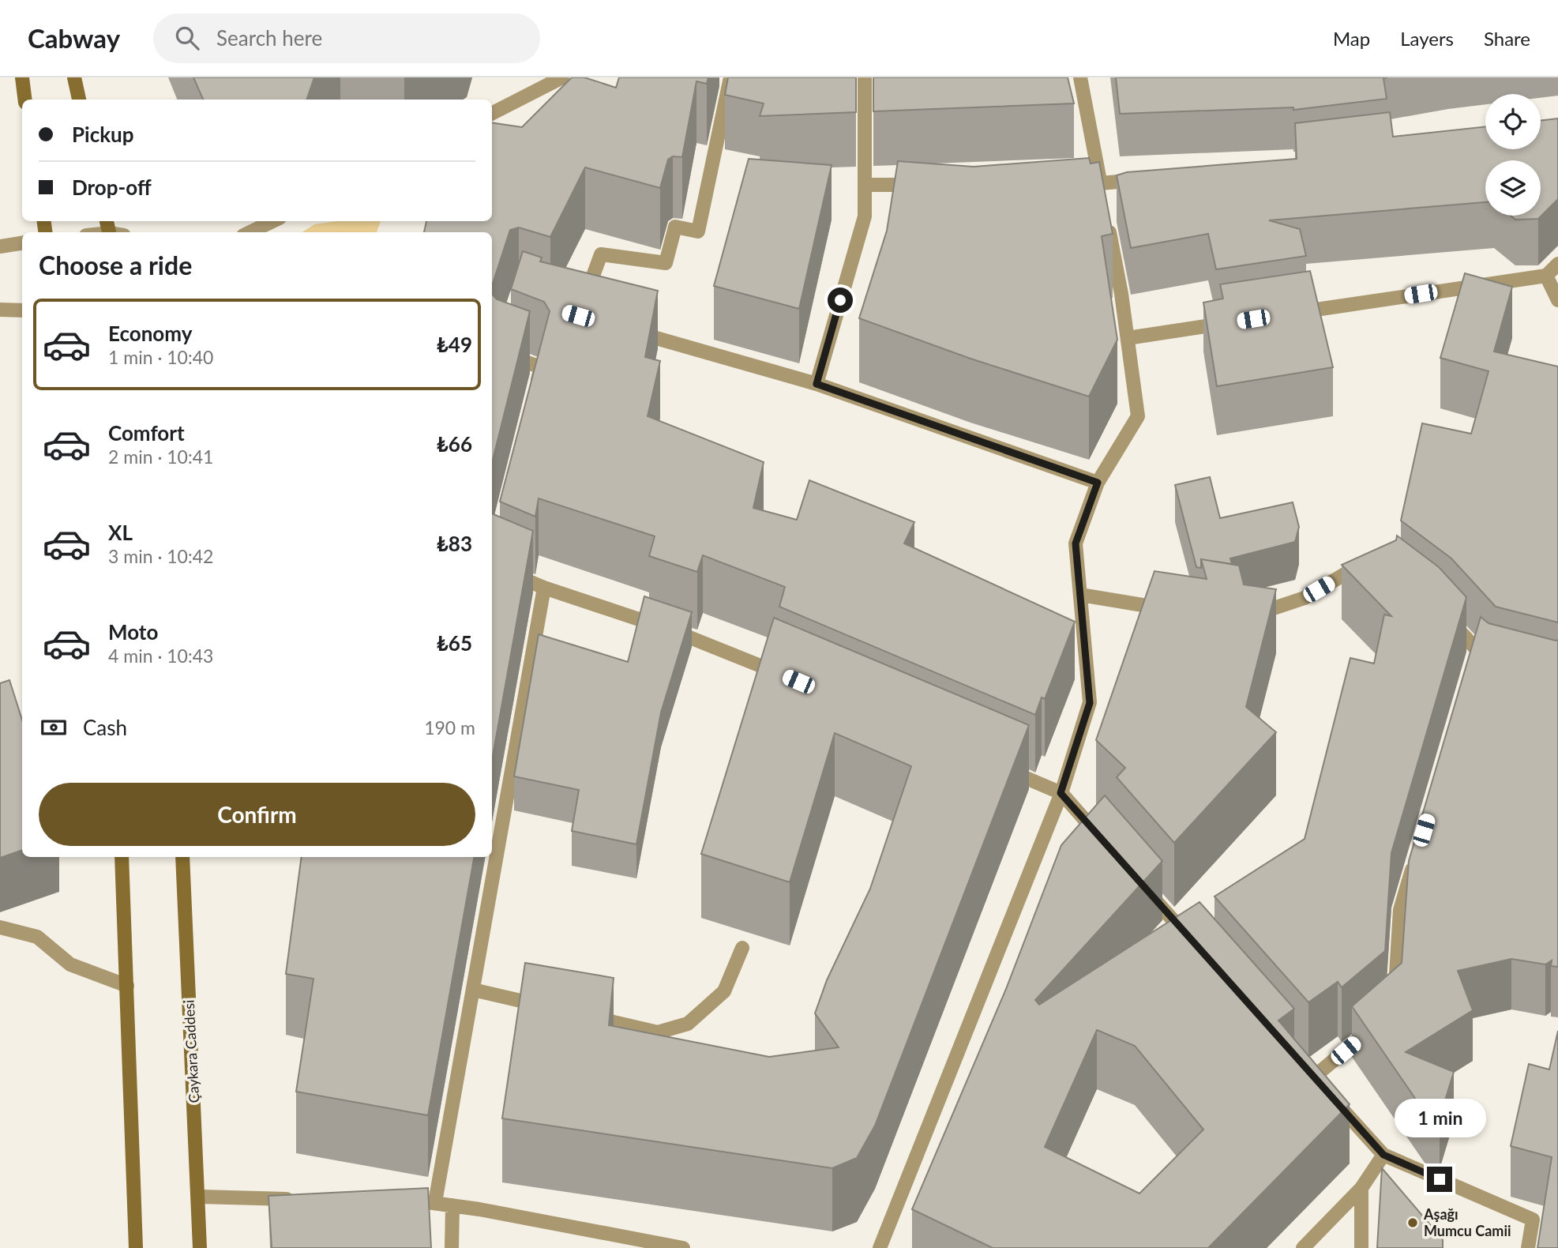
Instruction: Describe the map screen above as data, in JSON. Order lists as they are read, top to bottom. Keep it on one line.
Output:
{"streets":{"main road":["Çaykara Caddesi"]},"places":["Aşağı Mumcu Camii"],"page":{"header":"Cabway","search":"Search here","nav":["Map","Layers","Share"],"banner":["Pickup","Drop-off"],"heading":"Choose a ride","list":[{"name":"Economy","note":"1 min · 10:40","value":"₺49"},{"name":"Comfort","note":"2 min · 10:41","value":"₺66"},{"name":"XL","note":"3 min · 10:42","value":"₺83"},{"name":"Moto","note":"4 min · 10:43","value":"₺65"}],"pay":["Cash","190 m"],"buttons":"Confirm","bubble":"1 min"}}
